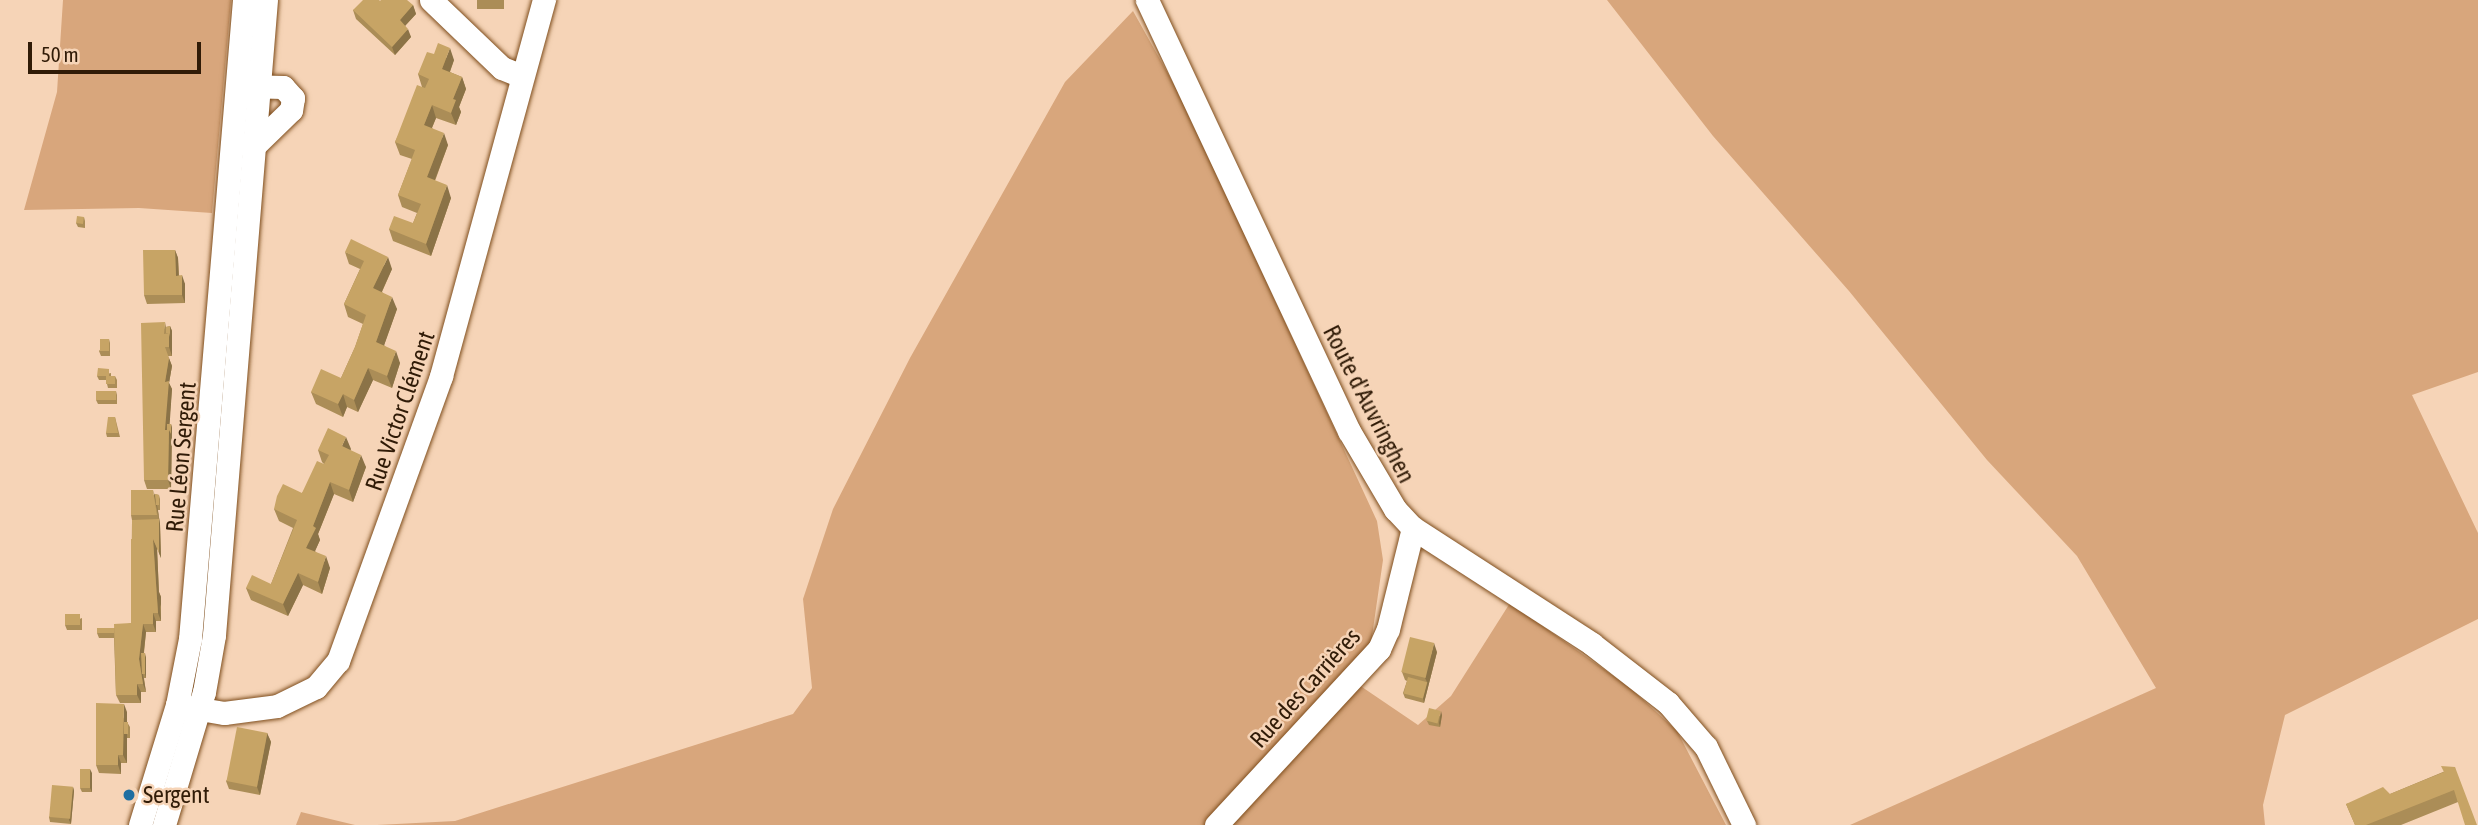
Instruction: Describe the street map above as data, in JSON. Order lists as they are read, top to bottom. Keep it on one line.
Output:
{"streets":{"street":["Route d'Auvringhen","Rue Victor Clément","Rue Léon Sergent","Rue des Carrières"]},"crossings":[["Route d'Auvringhen","Rue des Carrières"],["Rue Victor Clément","Rue Léon Sergent"]],"places":["Sergent"],"scale_bar":"50 m"}
